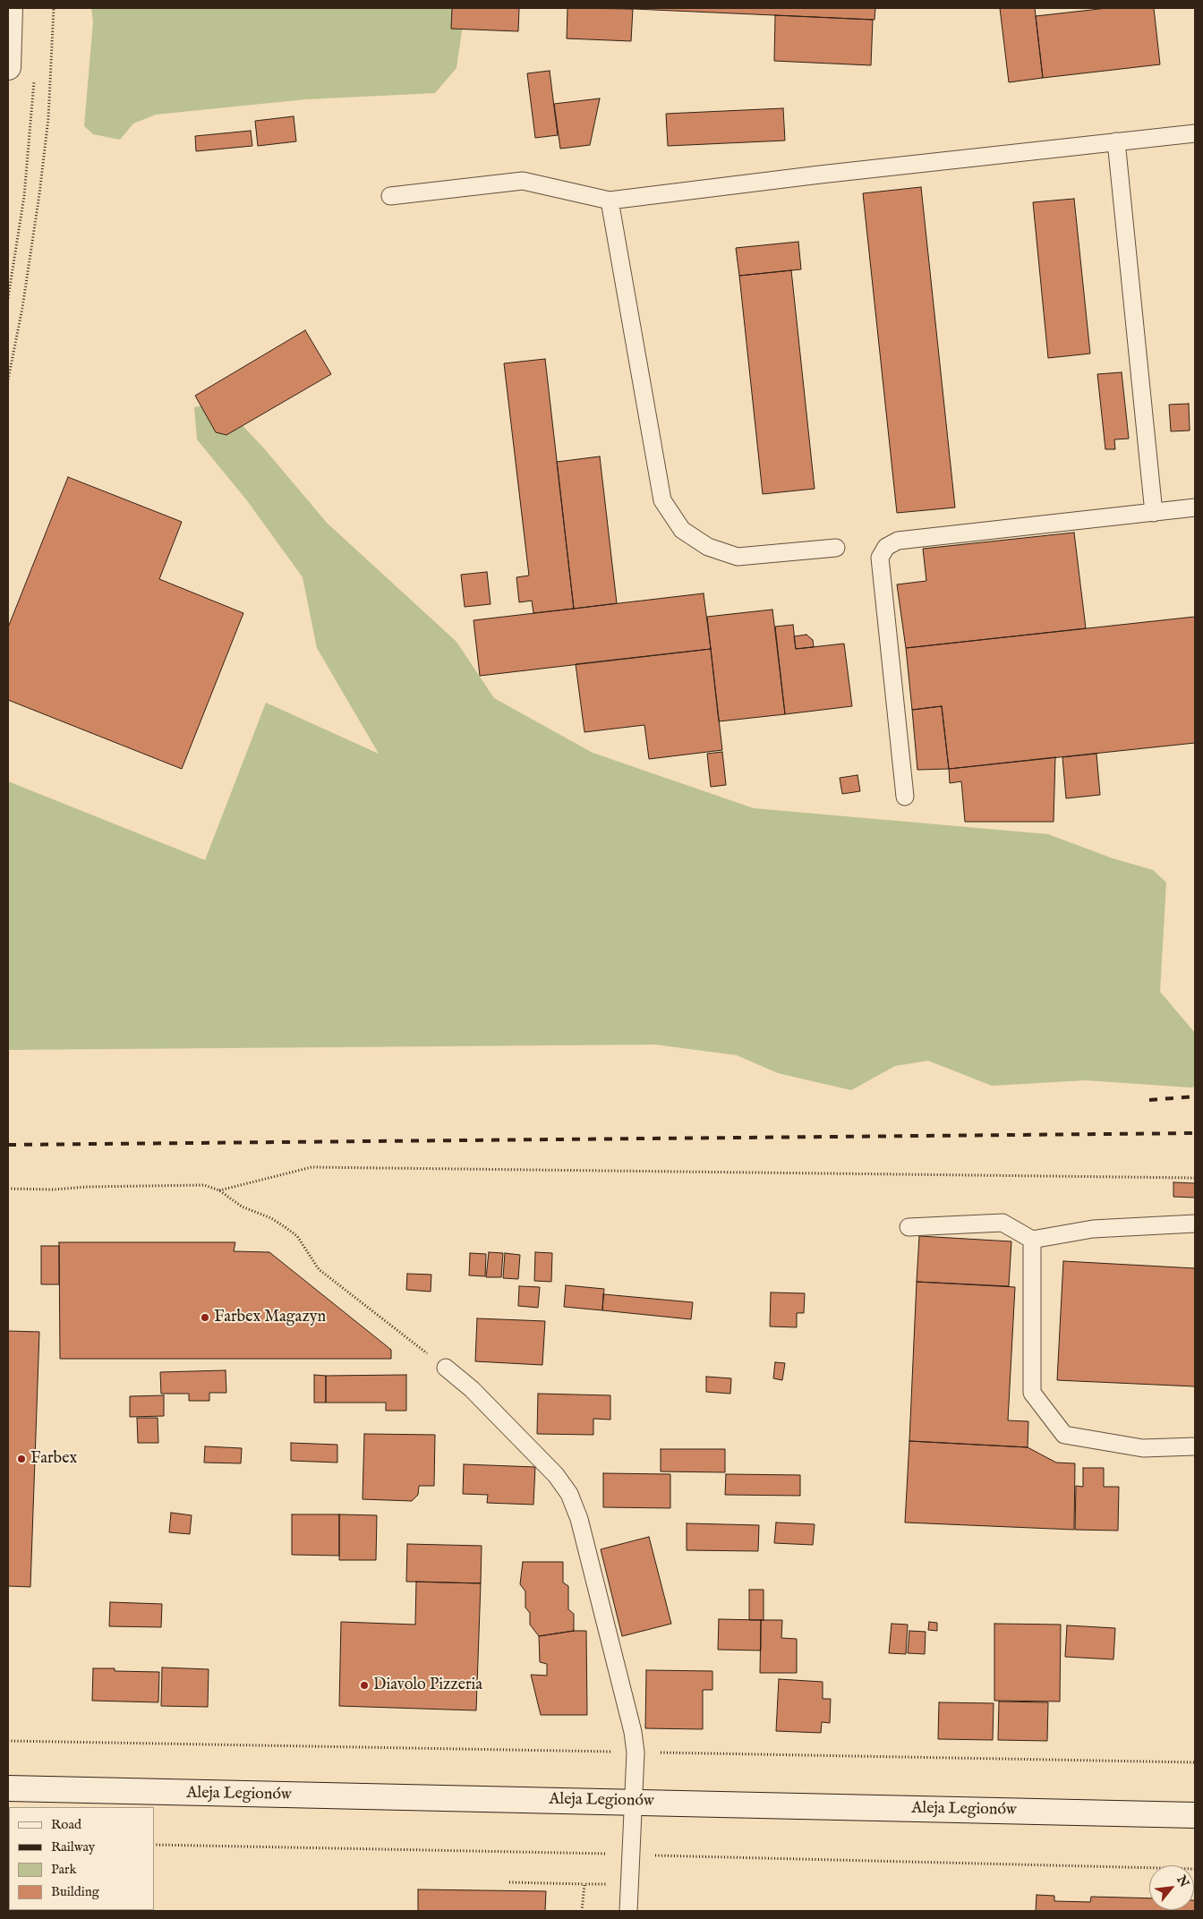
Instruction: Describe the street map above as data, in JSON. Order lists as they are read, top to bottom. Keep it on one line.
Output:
{"streets":{"main road":["Aleja Legionów"]},"places":["Farbex Magazyn","Farbex","Diavolo Pizzeria"],"legend":["Road","Railway","Park","Building"],"north":"top right"}
